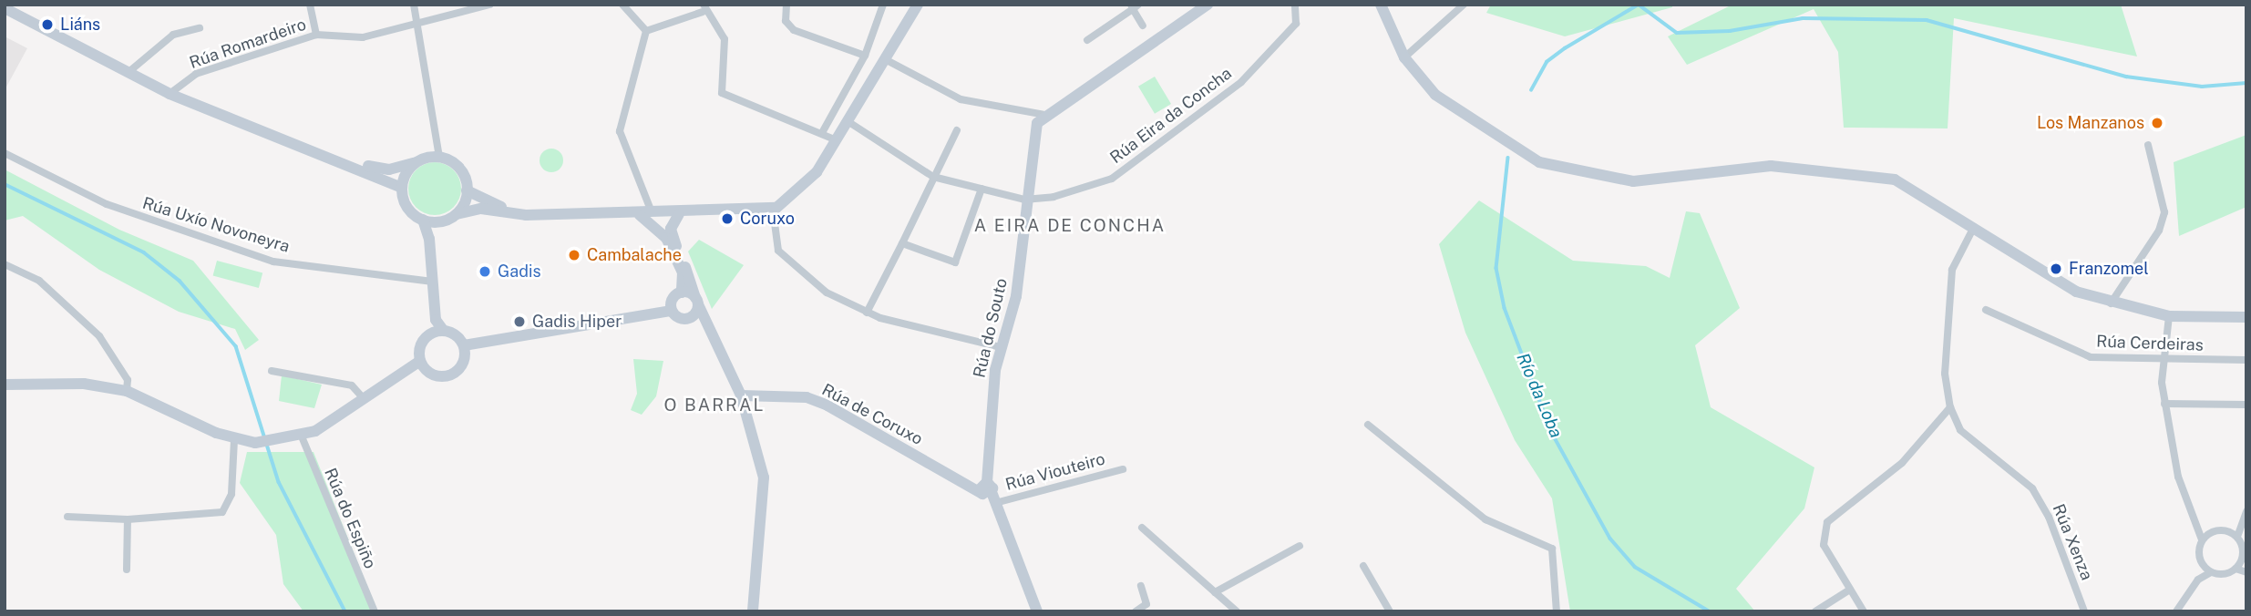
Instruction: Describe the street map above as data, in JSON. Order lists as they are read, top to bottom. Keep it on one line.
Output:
{"streets":{"street":["Rúa Romardeiro","Rúa Eira da Concha","Rúa Uxío Novoneyra","Rúa do Souto","Rúa Cerdeiras","Rúa de Coruxo","Rúa Viouteiro","Rúa do Espiño","Rúa Xenza"]},"crossings":[["Rúa Eira da Concha","Rúa do Souto"],["Rúa do Souto","Rúa de Coruxo"],["Rúa do Souto","Rúa Viouteiro"],["Rúa de Coruxo","Rúa Viouteiro"]],"districts":["A EIRA DE CONCHA","O BARRAL"],"water":["Río da Loba"],"places":["Liáns","Los Manzanos","Coruxo","Cambalache","Franzomel","Gadis","Gadis Hiper"]}
